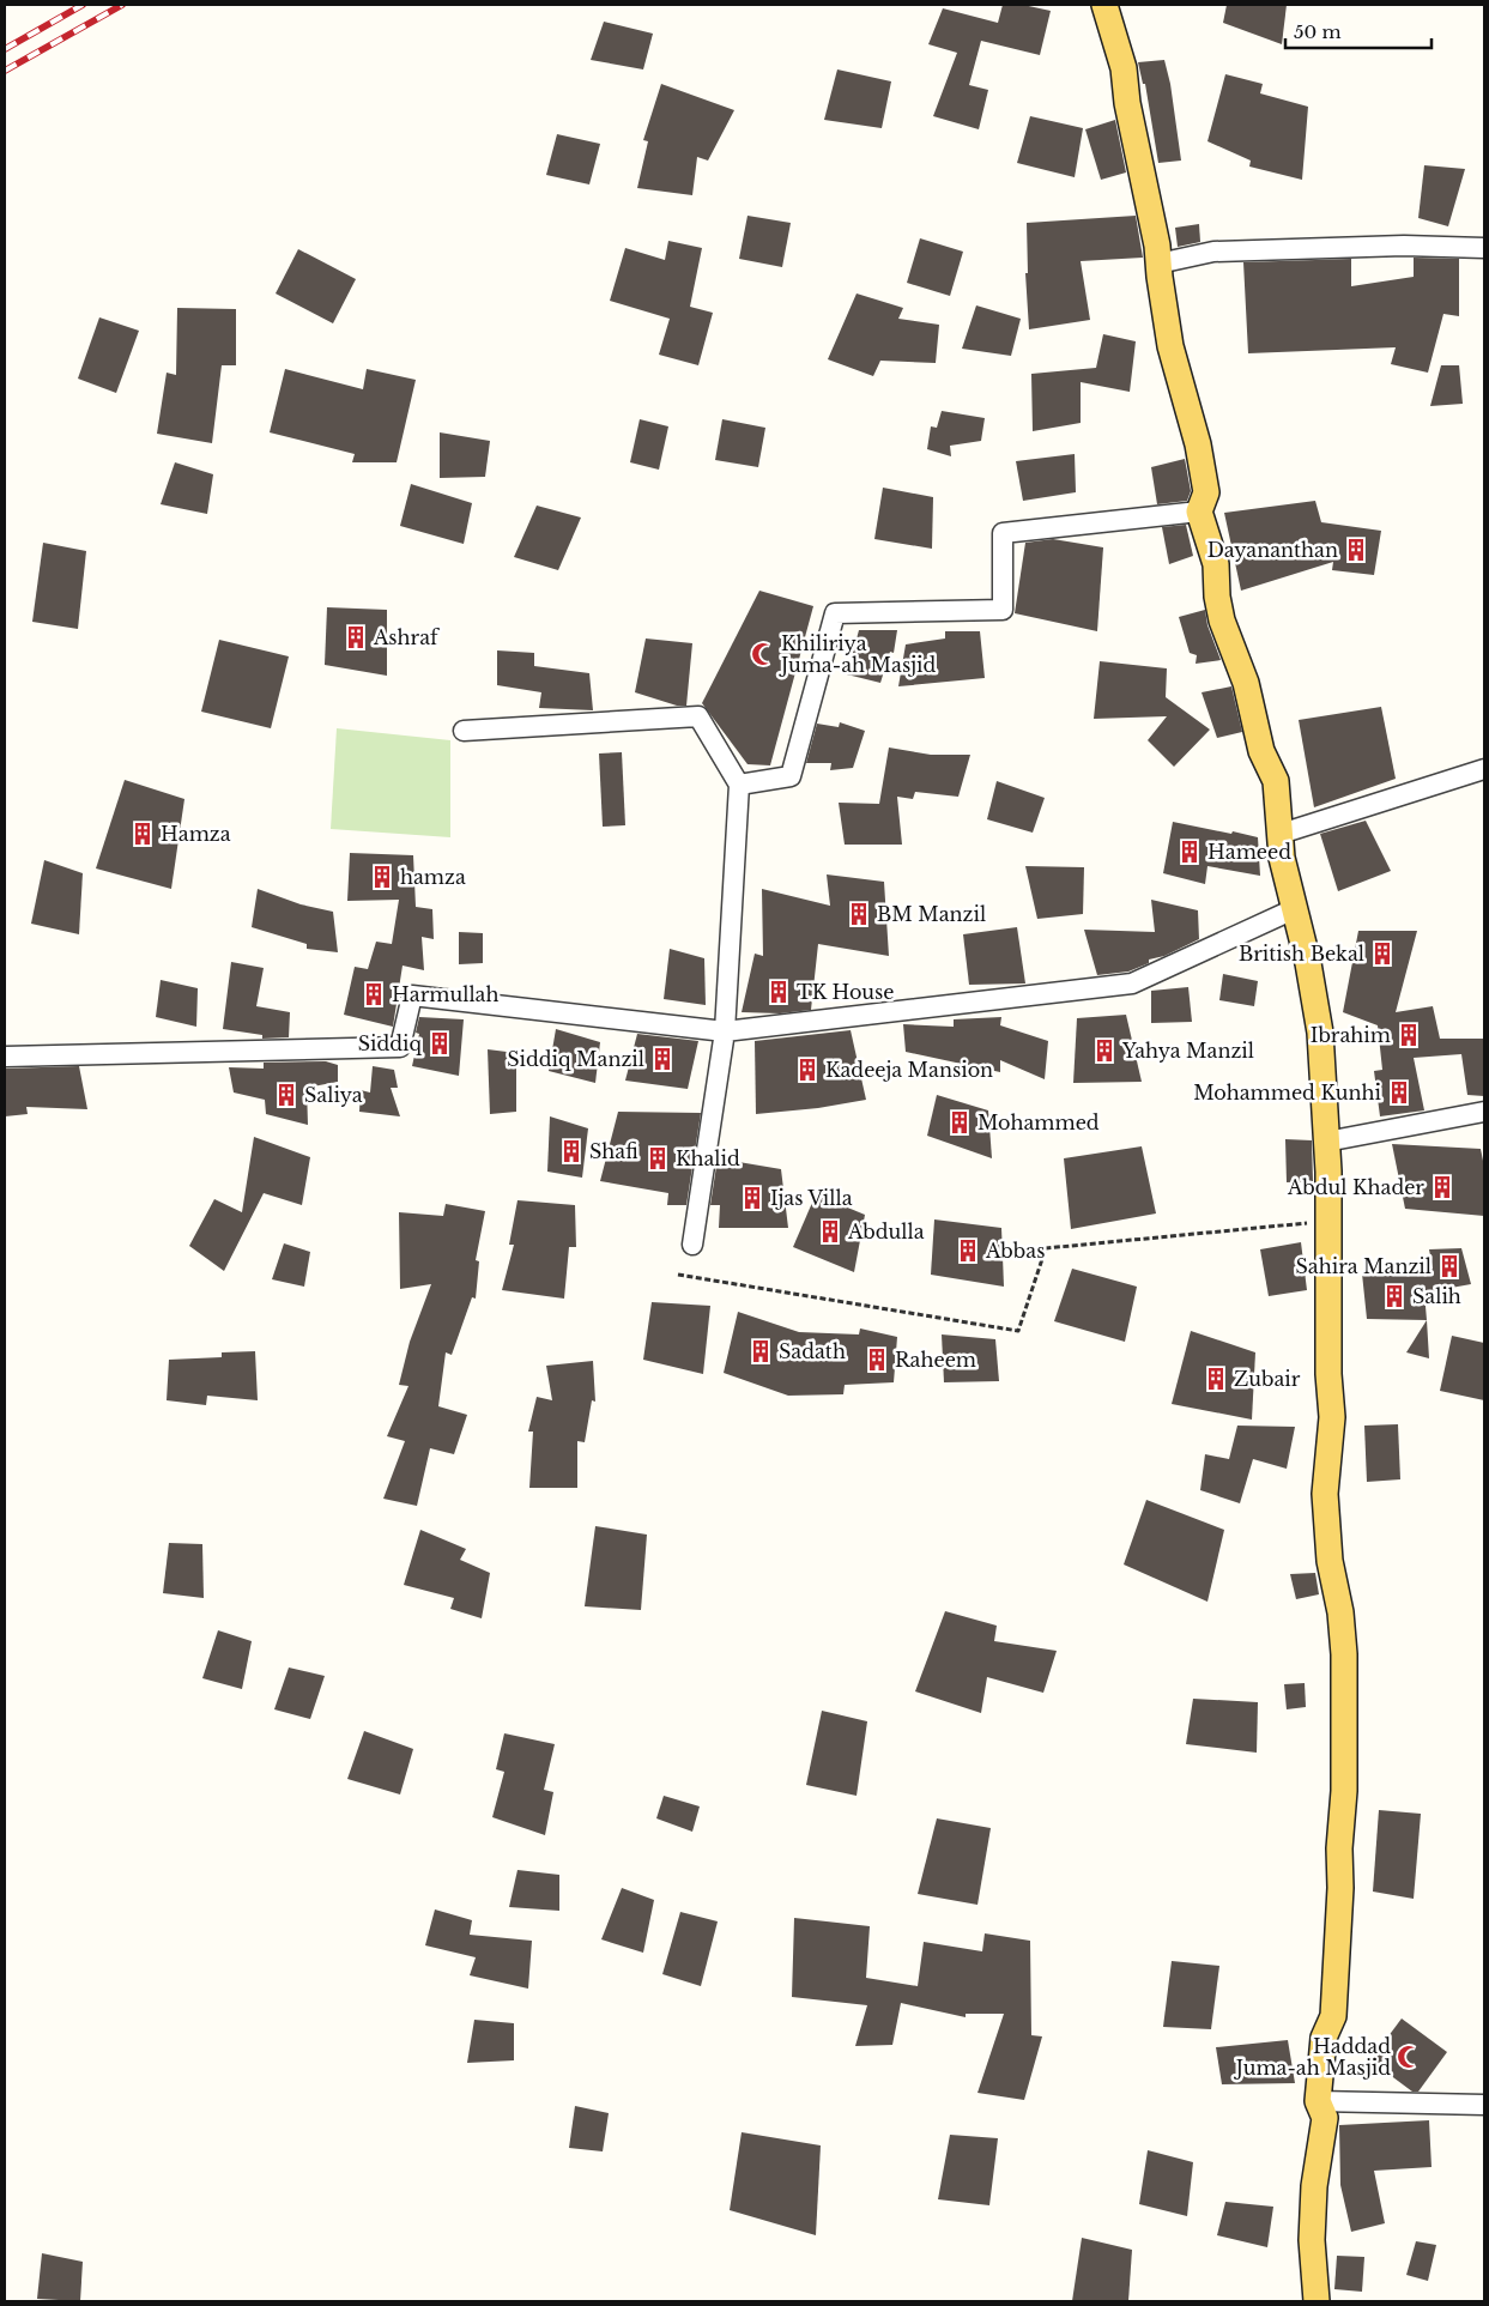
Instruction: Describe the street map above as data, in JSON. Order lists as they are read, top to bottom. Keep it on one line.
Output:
{"places":{"building":["Dayananthan","Ashraf","Hamza","Hameed","hamza","BM Manzil","British Bekal","TK House","Harmullah","Ibrahim","Siddiq","Yahya Manzil","Siddiq Manzil","Kadeeja Mansion","Mohammed Kunhi","Saliya","Mohammed","Shafi","Khalid","Abdul Khader","Ijas Villa","Abdulla","Abbas","Sahira Manzil","Salih","Sadath","Raheem","Zubair"],"mosque":["Khiliriya Juma-ah Masjid","Haddad Juma-ah Masjid"]},"scale_bar":"50 m"}
